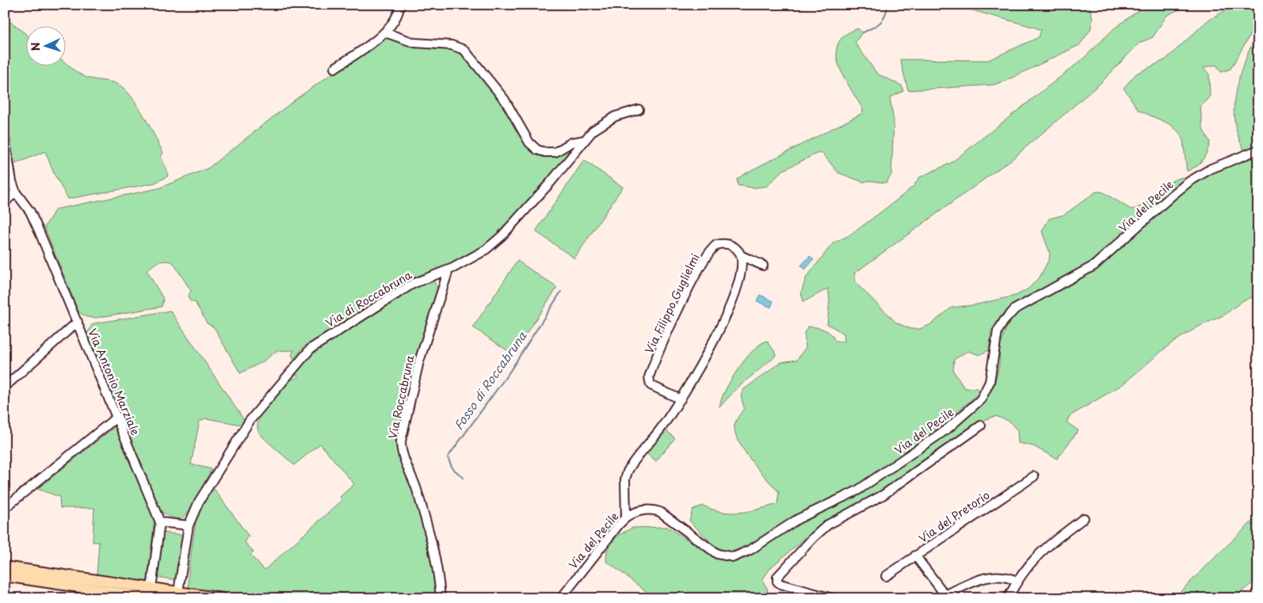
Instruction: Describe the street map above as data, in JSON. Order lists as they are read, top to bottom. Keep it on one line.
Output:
{"streets":{"street":["Via del Pecile","Via di Roccabruna","Via Filippo Guglielmi","Via Antonio Marziale","Via Roccabruna","Via del Pretorio"]},"crossings":[["Via di Roccabruna","Via Roccabruna"]],"water":["Fosso di Roccabruna"],"north":"left"}
